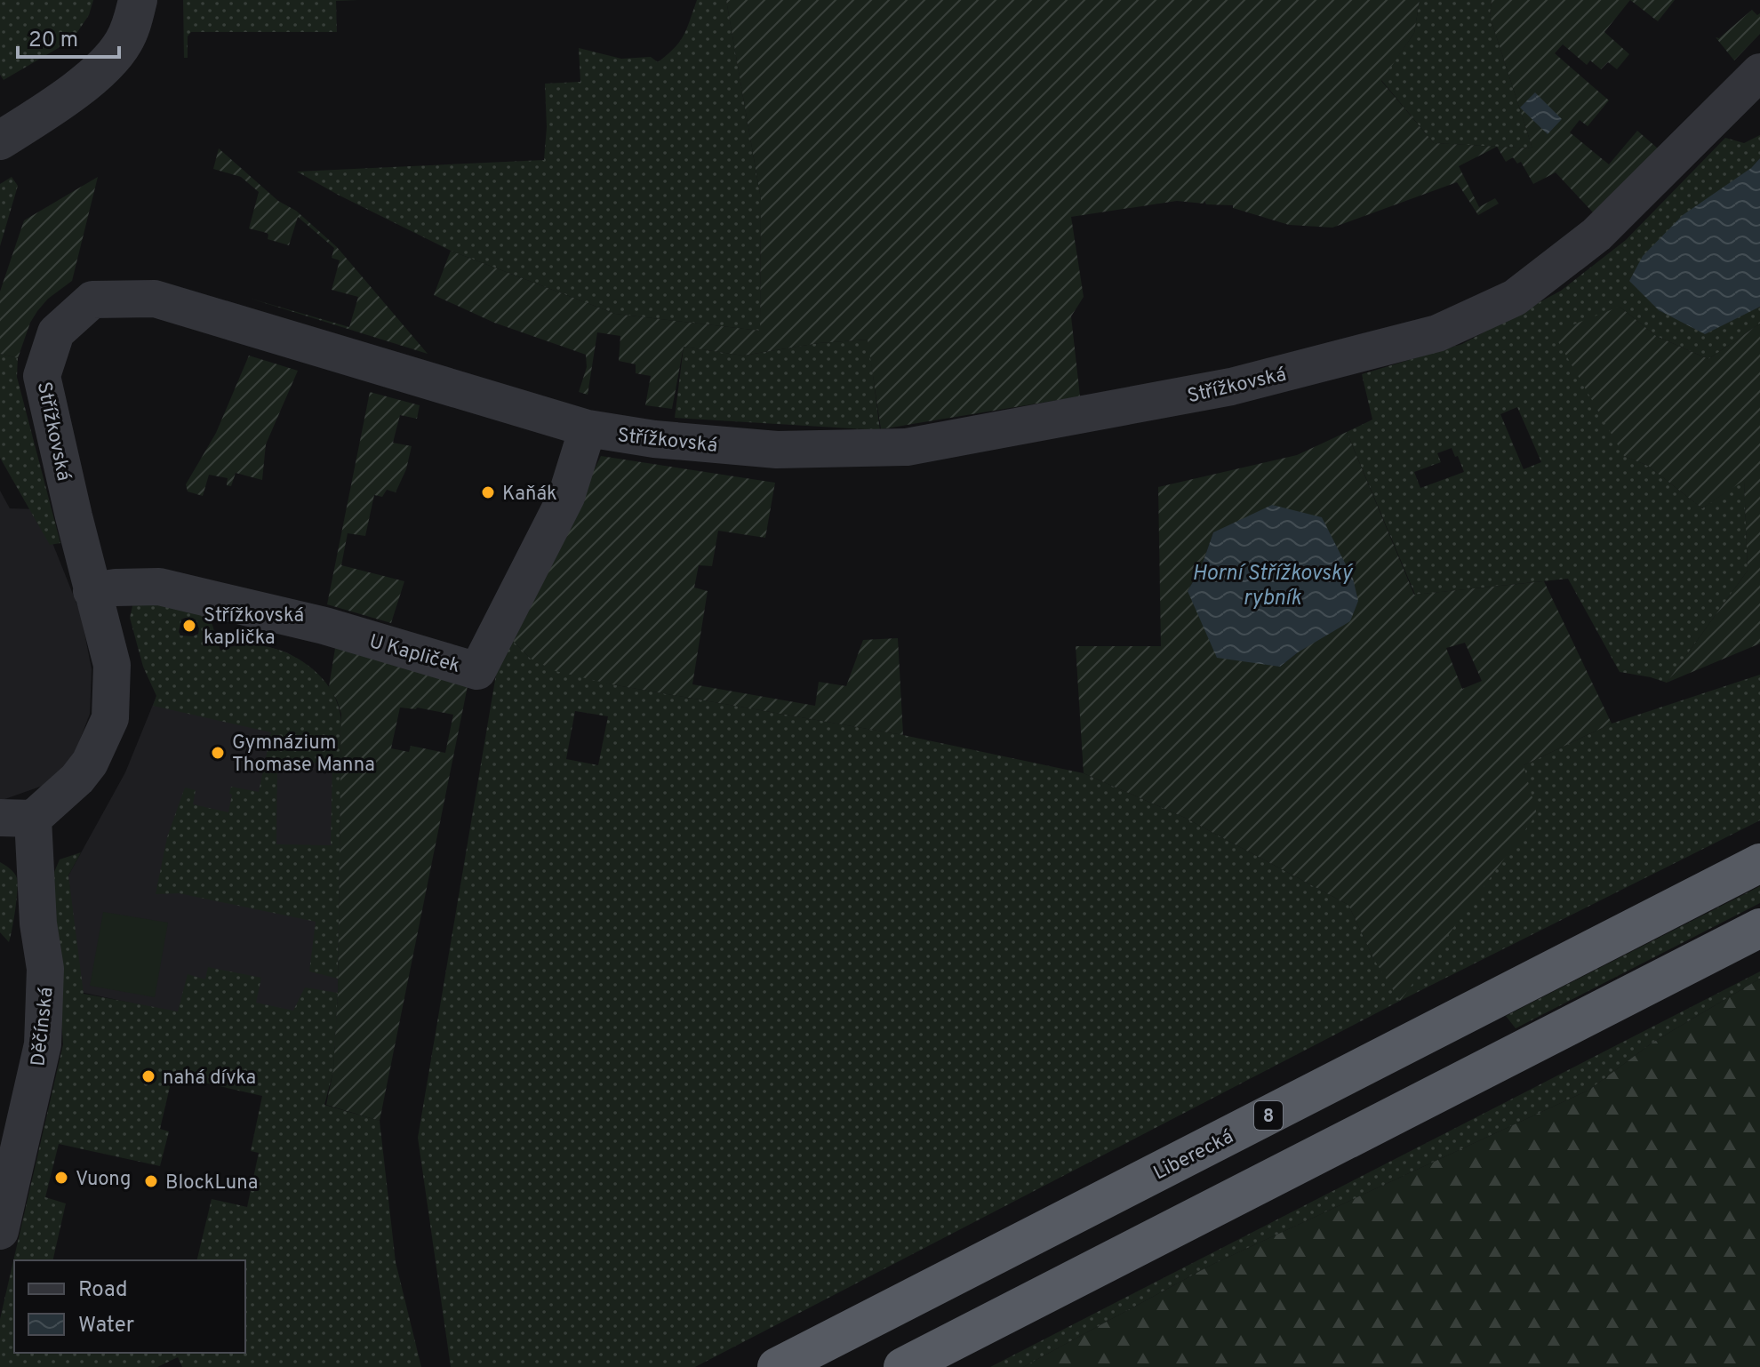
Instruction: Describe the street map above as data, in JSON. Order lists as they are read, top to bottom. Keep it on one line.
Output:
{"streets":{"highway":["8","Liberecká"],"street":["Střížkovská","U Kapliček","Děčínská"]},"crossings":[["Střížkovská","U Kapliček"],["Střížkovská","Děčínská"]],"water":["Horní Střížkovský rybník"],"places":["Kaňák","Střížkovská kaplička","Gymnázium Thomase Manna","nahá dívka","Vuong","BlockLuna"],"legend":["Road","Water"],"scale_bar":"20 m"}
